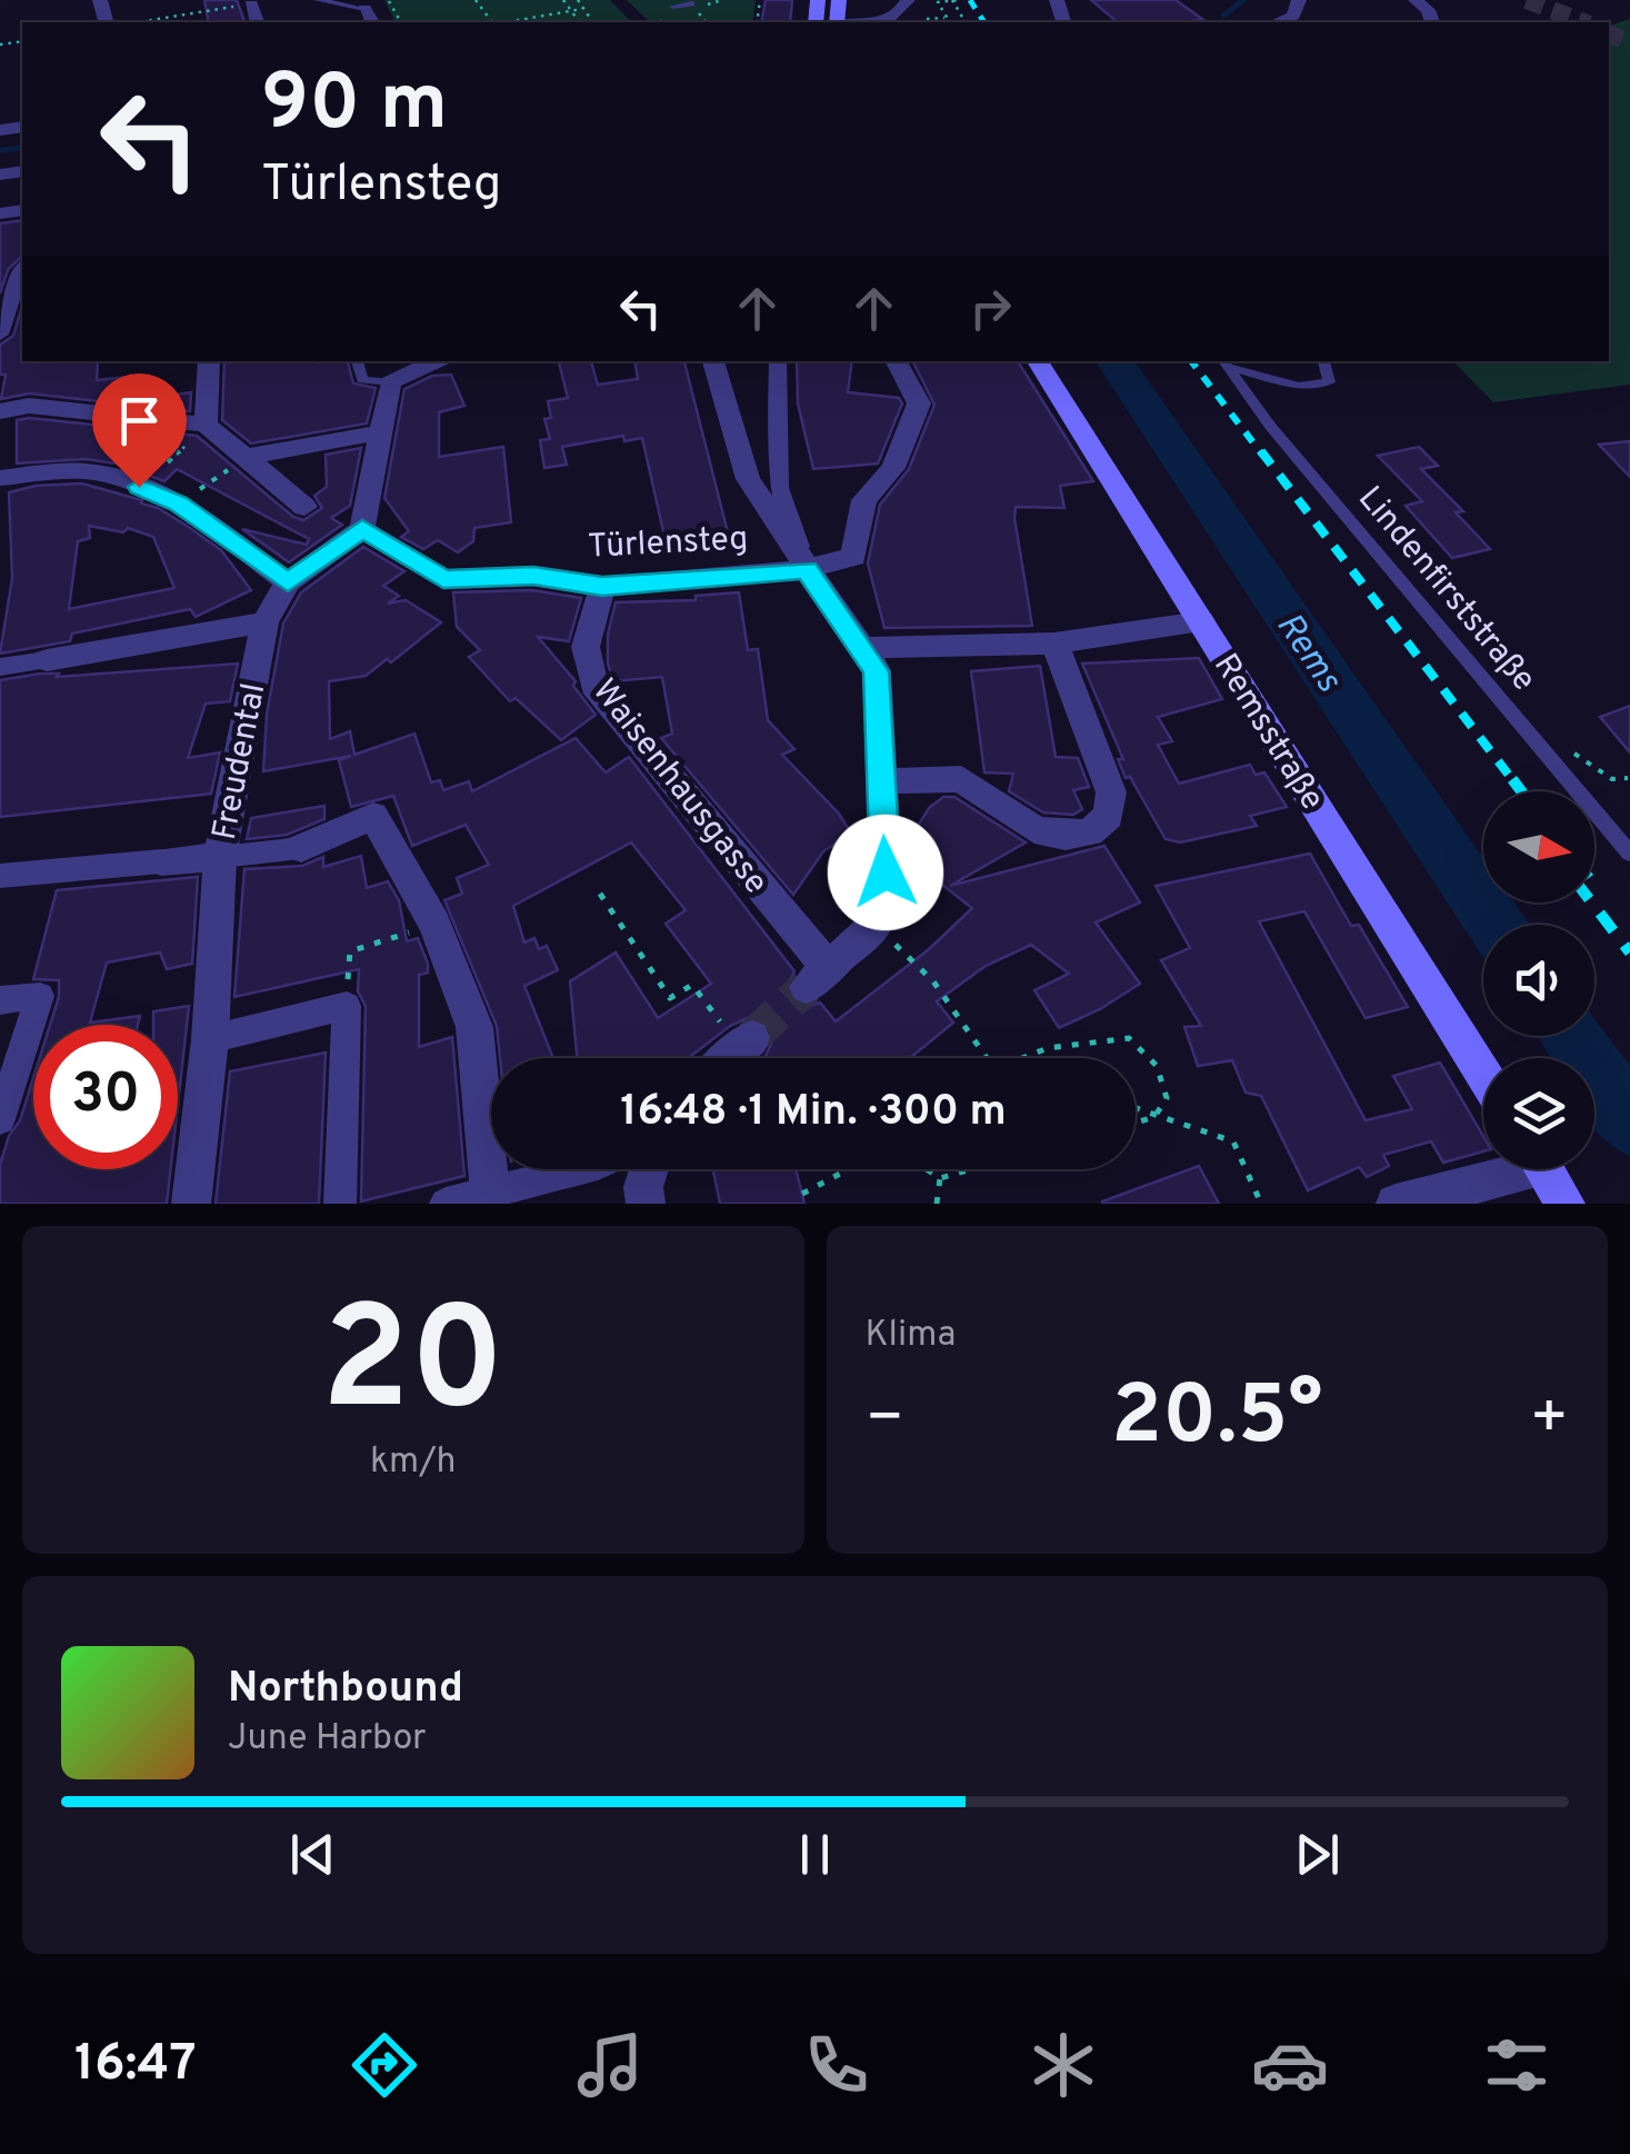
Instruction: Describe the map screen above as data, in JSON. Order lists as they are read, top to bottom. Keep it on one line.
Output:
{"streets":{"main road":["Remsstraße"],"street":["Türlensteg","Freudental","Waisenhausgasse"],"lane":["Lindenfirststraße"]},"crossings":[["Türlensteg","Freudental"],["Türlensteg","Waisenhausgasse"]],"water":["Rems"],"north":"right","page":{"turn":["90 m","Türlensteg"],"limit":"30","trip":"16:48 · 1 Min. · 300 m","tile":[["20","km/h"],"Klima"],"heat":["−","20.5°","+"],"song":["Northbound","June Harbor"],"tabs":"16:47"}}
